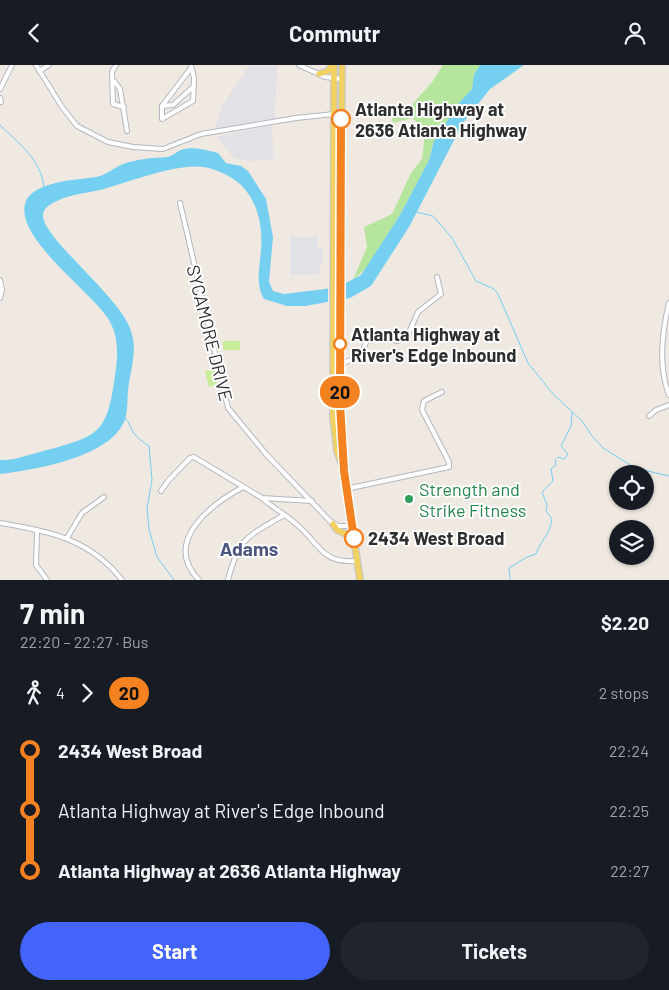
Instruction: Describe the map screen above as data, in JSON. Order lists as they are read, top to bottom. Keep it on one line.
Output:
{"streets":{"street":["SYCAMORE DRIVE"]},"districts":["Adams"],"places":["Atlanta Highway at 2636 Atlanta Highway","Atlanta Highway at River's Edge Inbound","Strength and Strike Fitness","2434 West Broad"],"lines":["bus line 20"],"page":{"header":"Commutr","on_map":"20","heading":["7 min","22:20 – 22:27 · Bus","$2.20"],"legs":["4","20","2 stops"],"list":[{"name":"2434 West Broad","value":"22:24"},{"name":"Atlanta Highway at River's Edge Inbound","value":"22:25"},{"name":"Atlanta Highway at 2636 Atlanta Highway","value":"22:27"}],"buttons":["Start","Tickets"]}}
